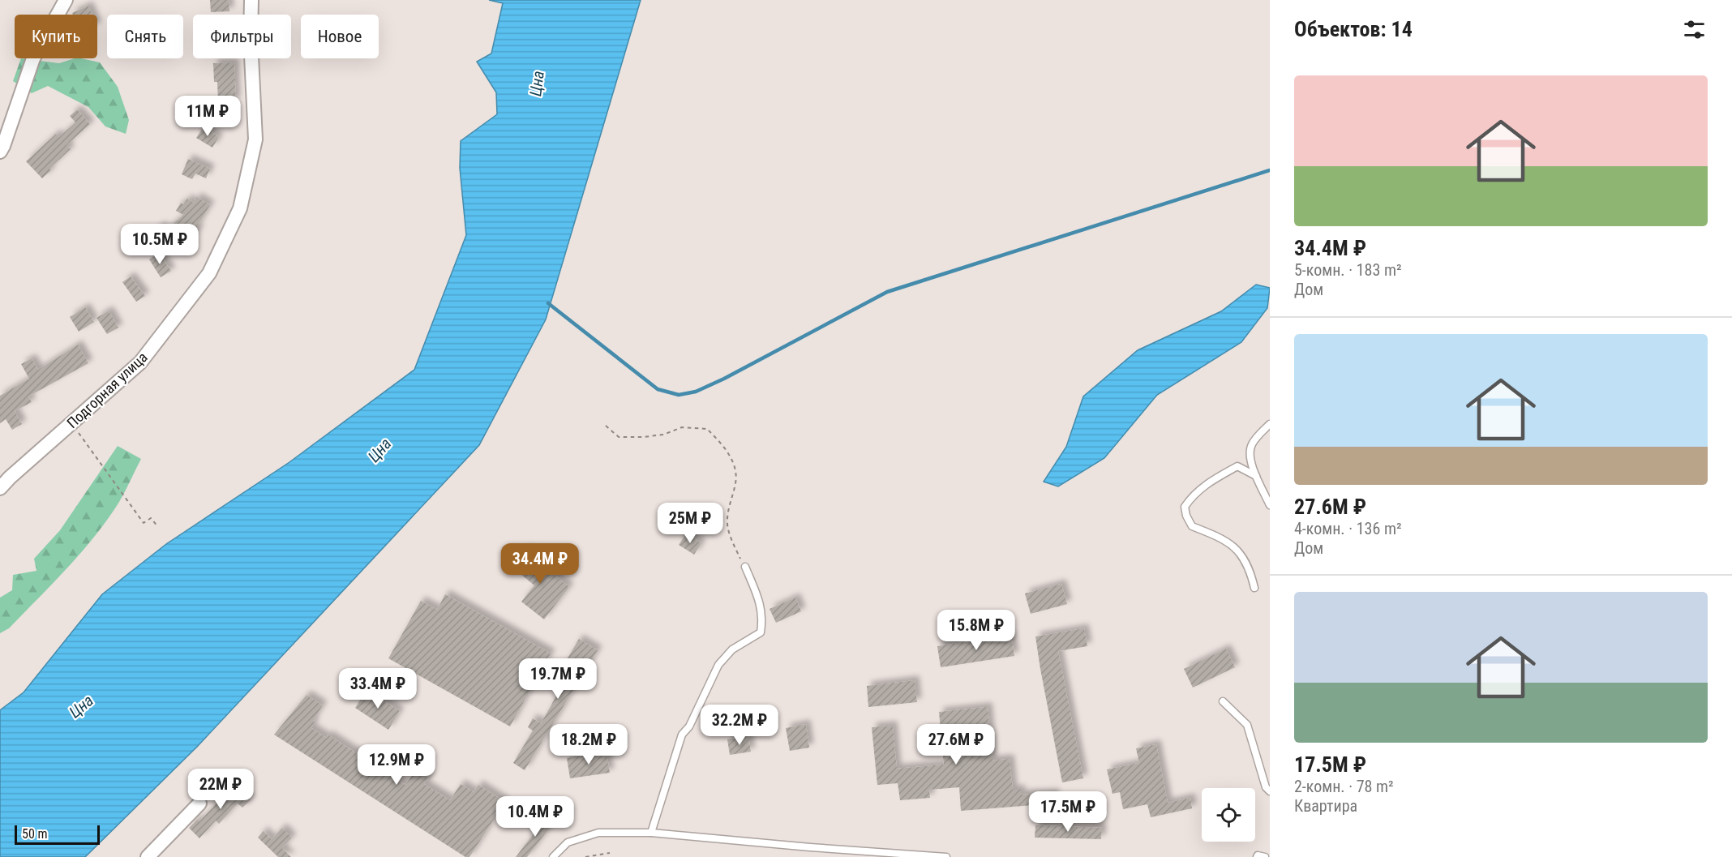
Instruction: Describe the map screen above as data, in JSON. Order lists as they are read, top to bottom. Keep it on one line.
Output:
{"streets":{"street":["Подгорная улица"]},"water":["Цна"],"scale_bar":"50 m","page":{"heading":"Объектов: 14","chip":["Купить","Снять","Фильтры","Новое"],"list":[{"name":"34.4M ₽","note":"5-комн. · 183 m² · Дом"},{"name":"27.6M ₽","note":"4-комн. · 136 m² · Дом"},{"name":"17.5M ₽","note":"2-комн. · 78 m² · Квартира"}],"price":["11M ₽","10.5M ₽","25M ₽","34.4M ₽","15.8M ₽","19.7M ₽","33.4M ₽","32.2M ₽","18.2M ₽","27.6M ₽","12.9M ₽","22M ₽","17.5M ₽","10.4M ₽"],"scale":"50 m"}}
